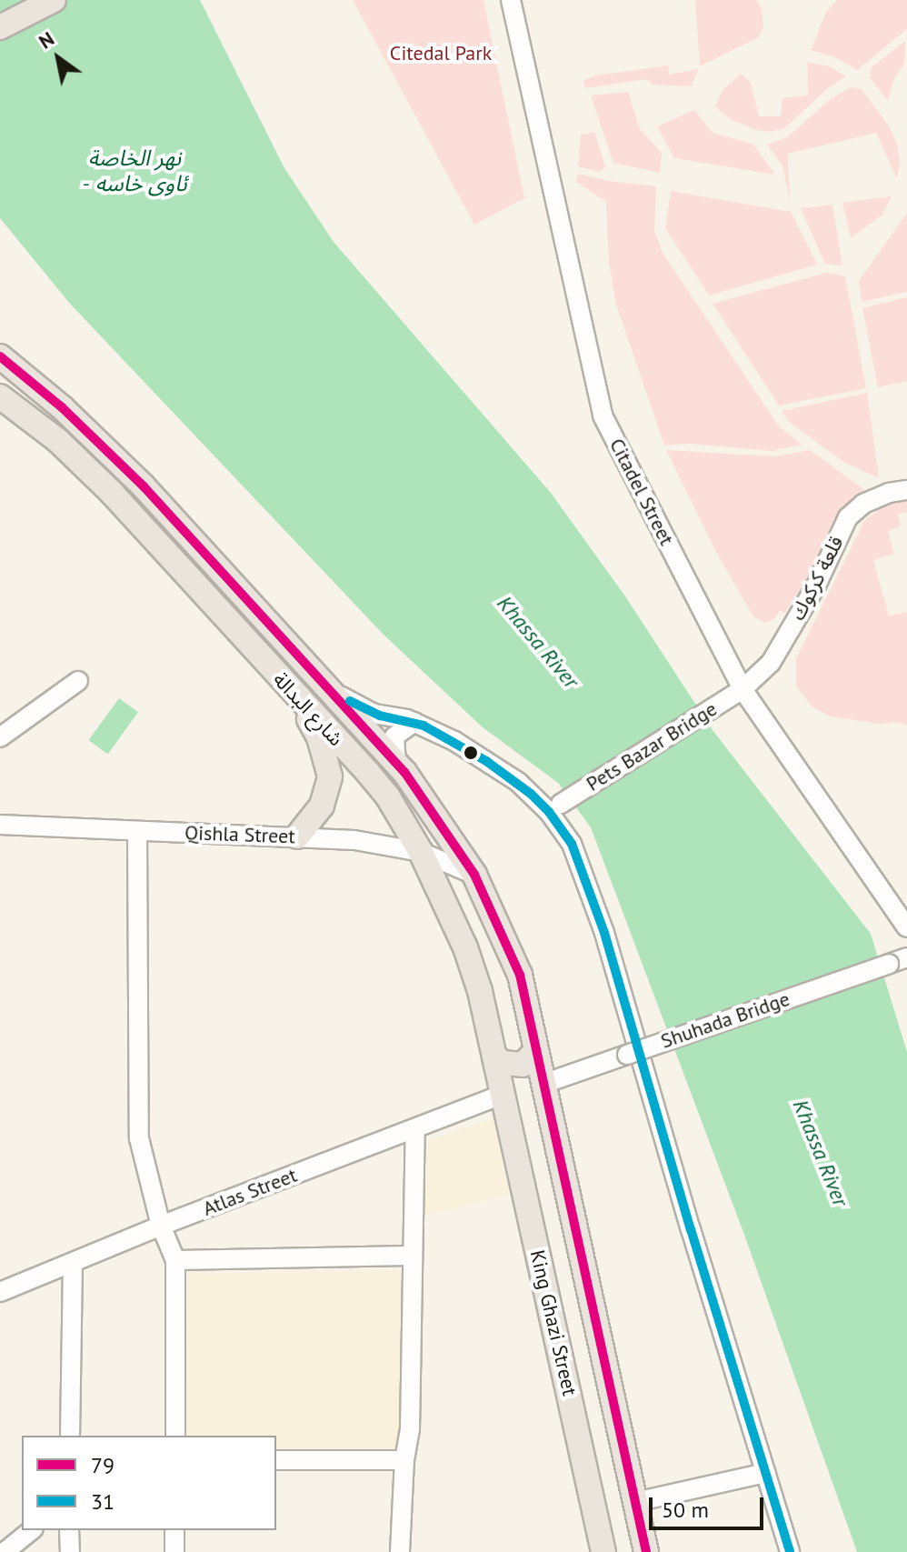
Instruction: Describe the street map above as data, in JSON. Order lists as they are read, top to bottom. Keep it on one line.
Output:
{"streets":{"main road":["شارع البدالة","King Ghazi Street"],"street":["Citadel Street","قلعة كركوك","Pets Bazar Bridge","Qishla Street","Shuhada Bridge","Atlas Street"]},"crossings":[["Citadel Street","قلعة كركوك"],["Citadel Street","Pets Bazar Bridge"],["قلعة كركوك","Pets Bazar Bridge"],["شارع البدالة","Qishla Street"],["شارع البدالة","Shuhada Bridge"],["شارع البدالة","Atlas Street"],["شارع البدالة","King Ghazi Street"],["Shuhada Bridge","King Ghazi Street"],["Atlas Street","King Ghazi Street"]],"water":["نهر الخاصة - ئاوی خاسە","Khassa River"],"parks":["Citedal Park"],"lines":["transit line 79","transit line 31"],"legend":["79","31"],"scale_bar":"50 m","north":"top left"}
